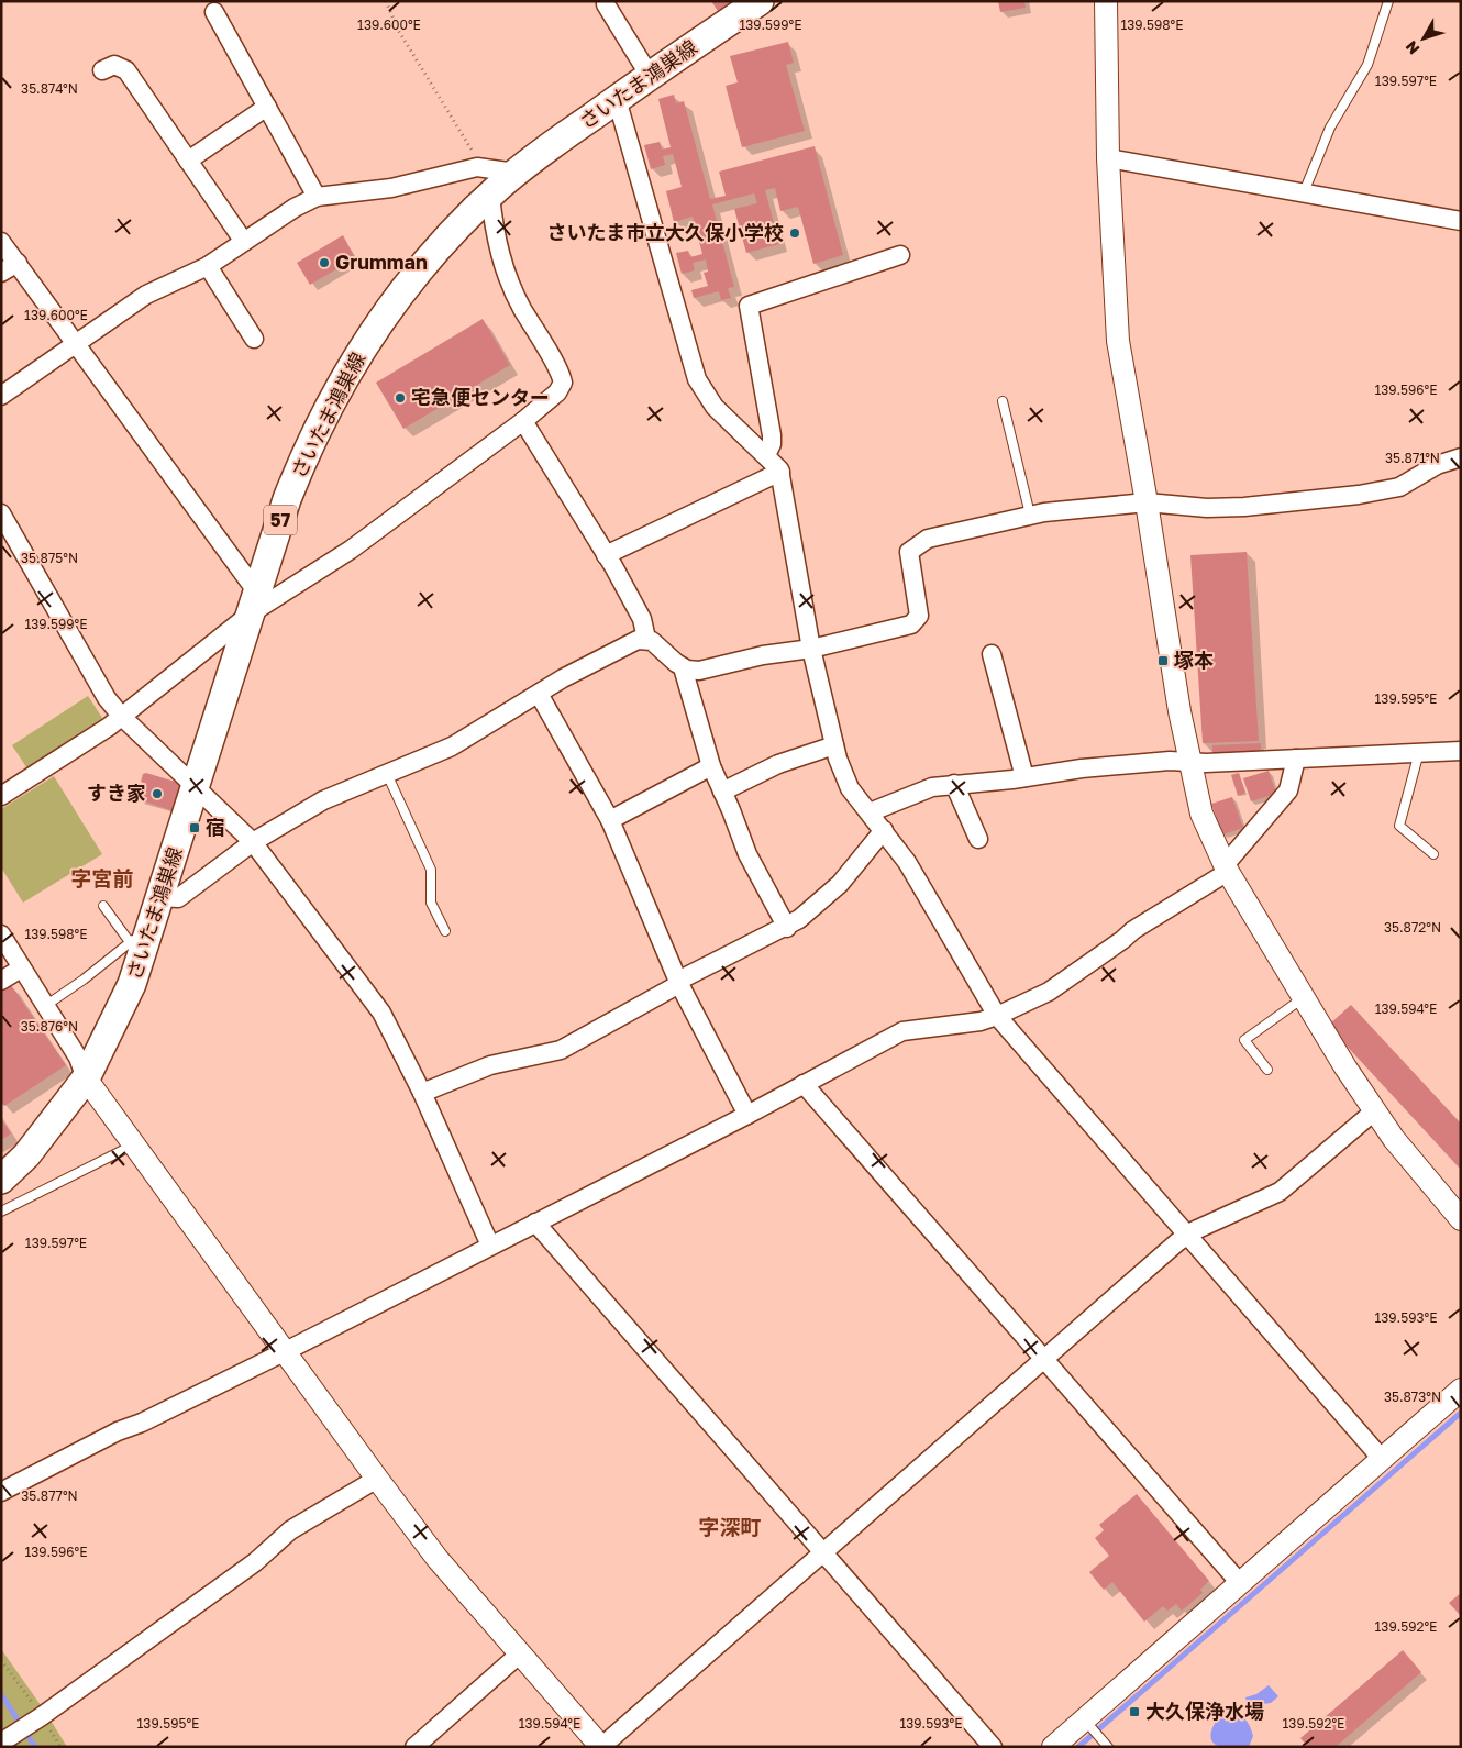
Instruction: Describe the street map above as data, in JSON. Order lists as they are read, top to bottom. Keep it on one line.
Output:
{"streets":{"main road":["さいたま鴻巣線","57"]},"districts":["字宮前","字深町"],"places":{"other":["さいたま市立大久保小学校","Grumman","宅急便センター","すき家"],"transit":["塚本","宿","大久保浄水場"]},"north":"bottom left","coordinates":["139.600°E","139.599°E","139.598°E","139.597°E","35.874°N","139.596°E","35.871°N","35.875°N","139.595°E","35.872°N","139.594°E","35.876°N","139.593°E","35.873°N","35.877°N","139.592°E"]}
